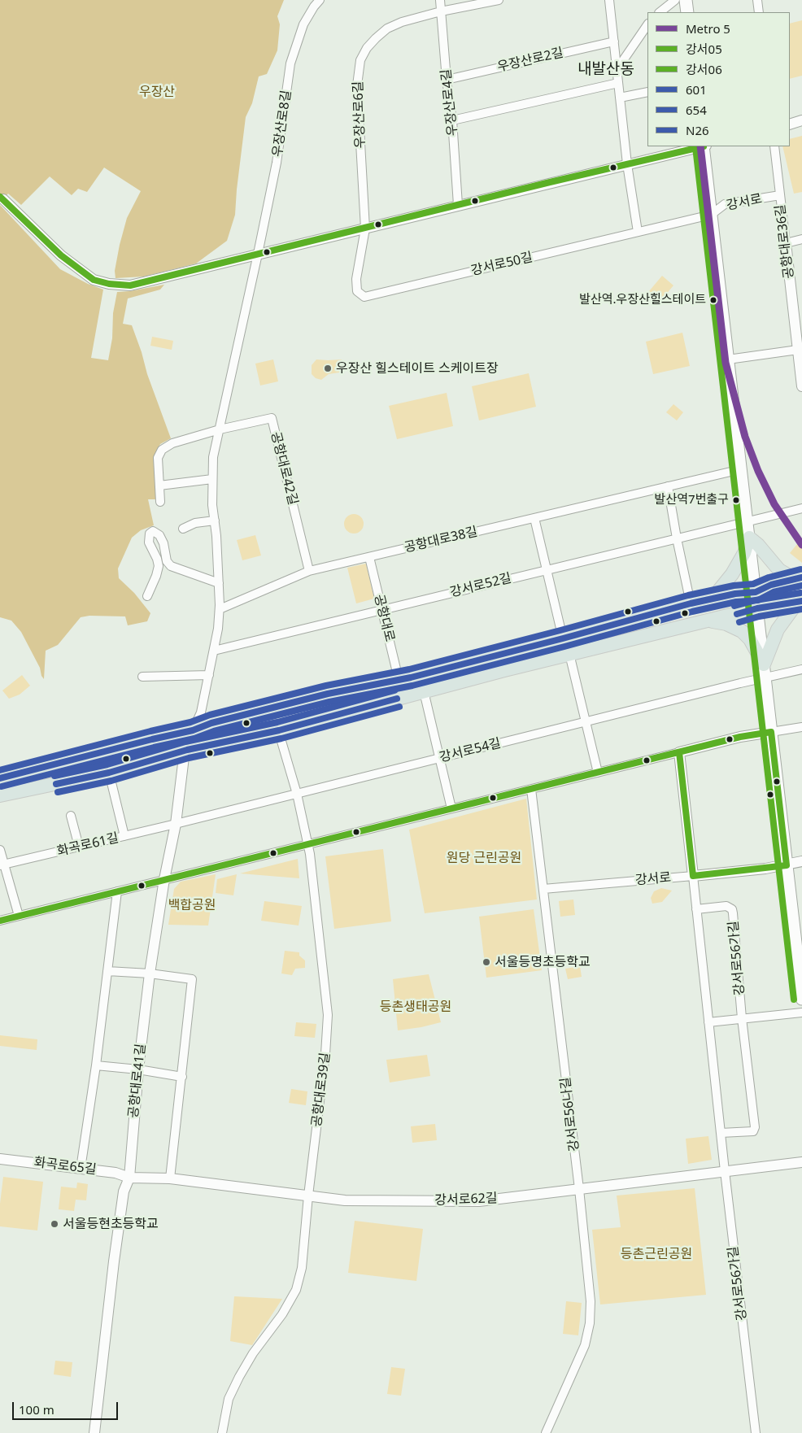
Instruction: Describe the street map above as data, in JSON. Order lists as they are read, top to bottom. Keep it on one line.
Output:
{"streets":{"main road":["강서로"],"street":["우장산로2길","우장산로4길","우장산로6길","우장산로8길","공항대로36길","강서로50길","공항대로42길","공항대로38길","강서로52길","공항대로","강서로54길","화곡로61길","강서로56가길","공항대로41길","공항대로39길","강서로56나길","화곡로65길","강서로62길"]},"crossings":[["우장산로2길","우장산로4길"],["우장산로4길","우장산로6길"],["우장산로6길","강서로50길"],["강서로","공항대로36길"],["강서로","강서로50길"],["강서로","공항대로38길"],["강서로","강서로52길"],["강서로","강서로54길"],["강서로","강서로56가길"],["강서로","강서로56나길"],["공항대로42길","공항대로38길"],["공항대로38길","공항대로"],["강서로52길","공항대로"],["강서로54길","화곡로61길"],["강서로54길","공항대로41길"],["강서로54길","공항대로39길"],["화곡로61길","공항대로41길"],["강서로56가길","강서로62길"],["공항대로41길","화곡로65길"],["공항대로41길","강서로62길"],["공항대로39길","강서로62길"],["강서로56나길","강서로62길"],["화곡로65길","강서로62길"]],"districts":["내발산동"],"parks":["우장산","원당 근린공원","백합공원","등촌생태공원","등촌근린공원"],"places":["발산역.우장산힐스테이트","우장산 힐스테이트 스케이트장","발산역7번출구","서울등명초등학교","서울등현초등학교"],"lines":["metro line 5","transit line 강서05","transit line 강서06","transit line N26","transit line 601","transit line 654"],"legend":["Metro 5","강서05","강서06","601","654","N26"],"scale_bar":"100 m"}
